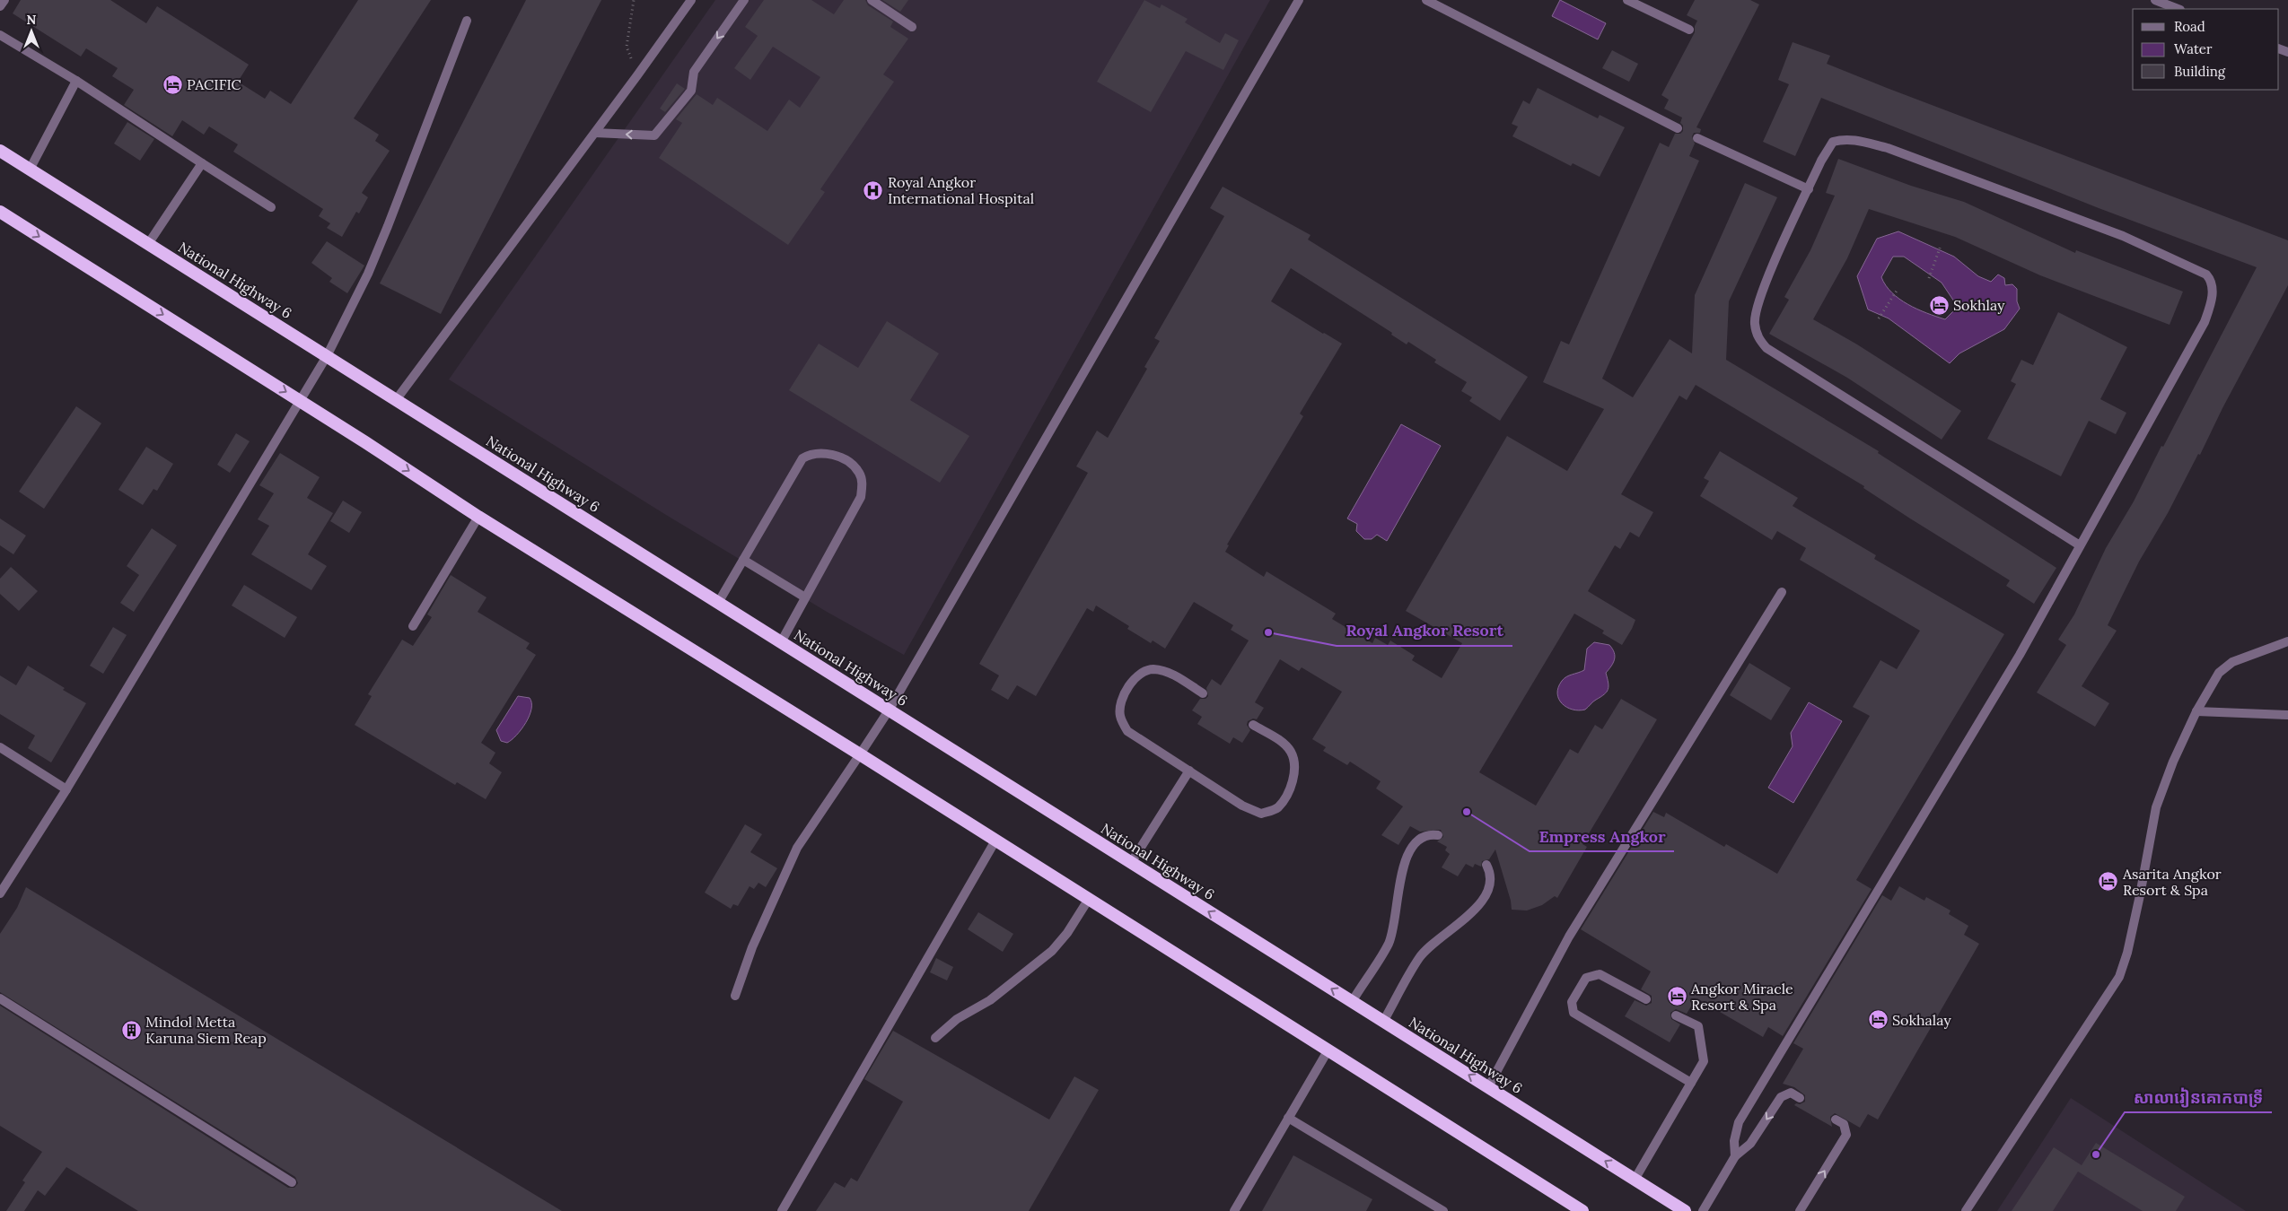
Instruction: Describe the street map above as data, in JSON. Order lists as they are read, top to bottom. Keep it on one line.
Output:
{"streets":{"highway":["National Highway 6"]},"places":{"hotel":["PACIFIC","Sokhlay","Asarita Angkor Resort & Spa","Angkor Miracle Resort & Spa","Sokhalay"],"hospital":["Royal Angkor International Hospital"],"other":["Royal Angkor Resort","Empress Angkor","សាលារៀនគោកបាទ្រី"],"building":["Mindol Metta Karuna Siem Reap"]},"legend":["Road","Water","Building"],"north":"top"}
